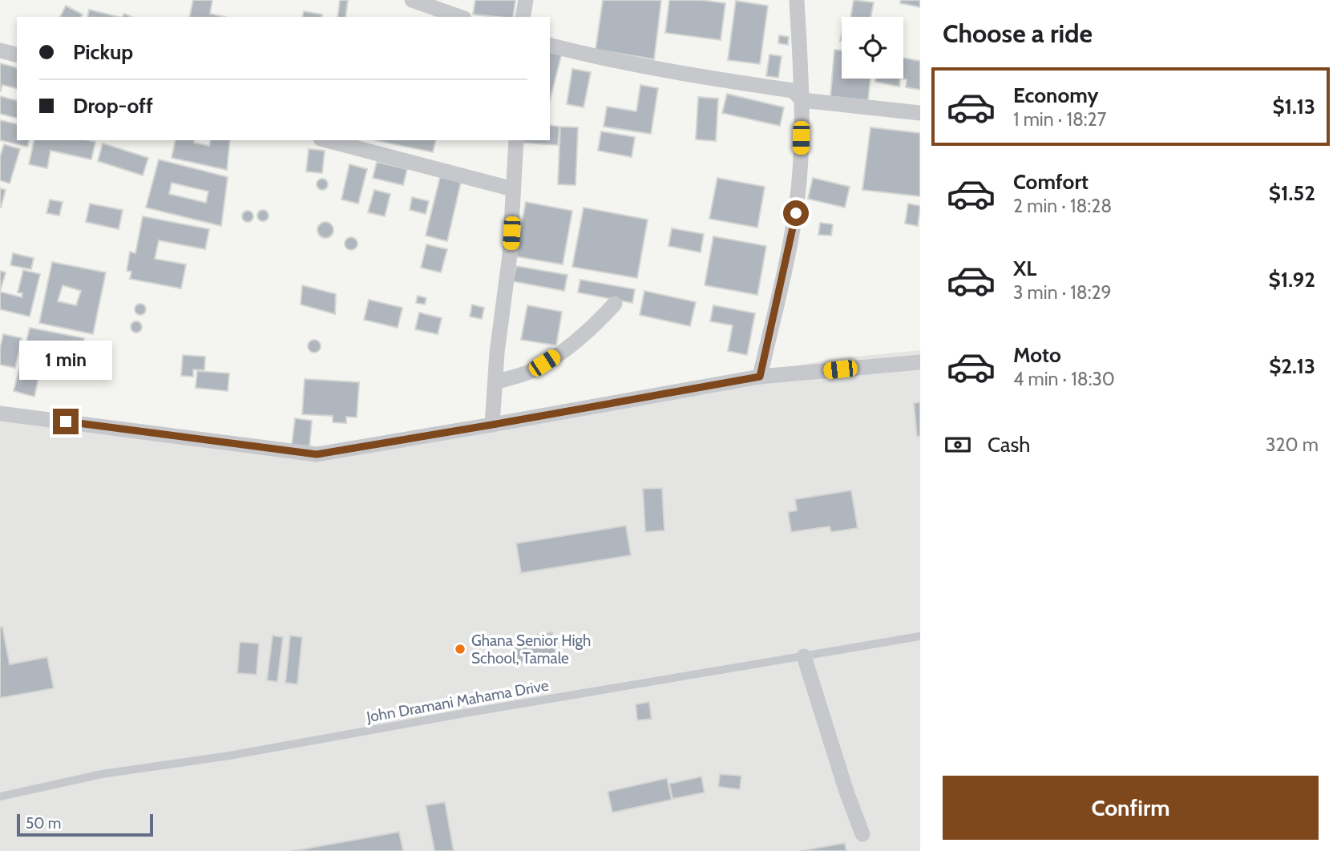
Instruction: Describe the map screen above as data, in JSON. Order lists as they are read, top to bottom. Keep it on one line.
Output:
{"streets":{"lane":["John Dramani Mahama Drive"]},"places":["Ghana Senior High School, Tamale"],"scale_bar":"50 m","page":{"heading":"Choose a ride","banner":["Pickup","Drop-off"],"list":[{"name":"Economy","note":"1 min · 18:27","value":"$1.13"},{"name":"Comfort","note":"2 min · 18:28","value":"$1.52"},{"name":"XL","note":"3 min · 18:29","value":"$1.92"},{"name":"Moto","note":"4 min · 18:30","value":"$2.13"}],"bubble":"1 min","pay":["Cash","320 m"],"buttons":"Confirm","scale":"50 m"}}
